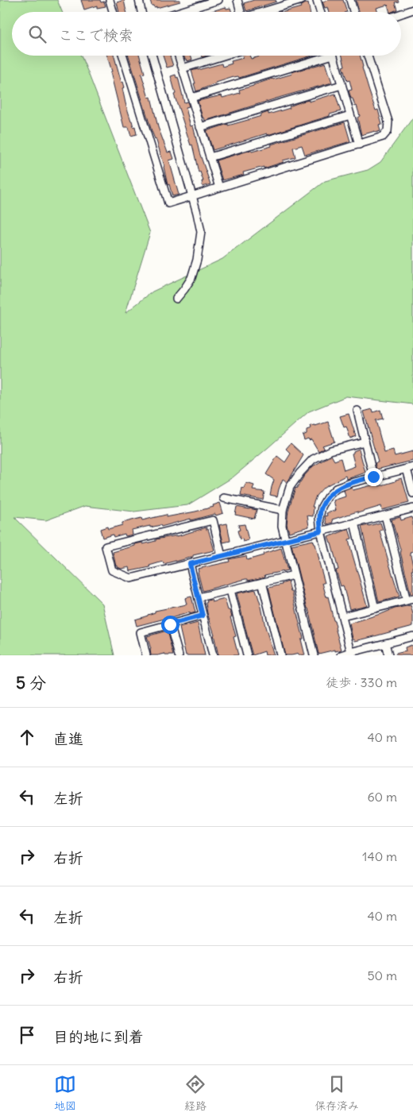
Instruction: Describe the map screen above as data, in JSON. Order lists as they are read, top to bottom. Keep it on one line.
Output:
{"page":{"search":"ここで検索","heading":["5 分","徒歩 · 330 m"],"list":[["直進","40 m"],["左折","60 m"],["右折","140 m"],["左折","40 m"],["右折","50 m"],"目的地に到着"],"nav":["地図","経路","保存済み"]}}
